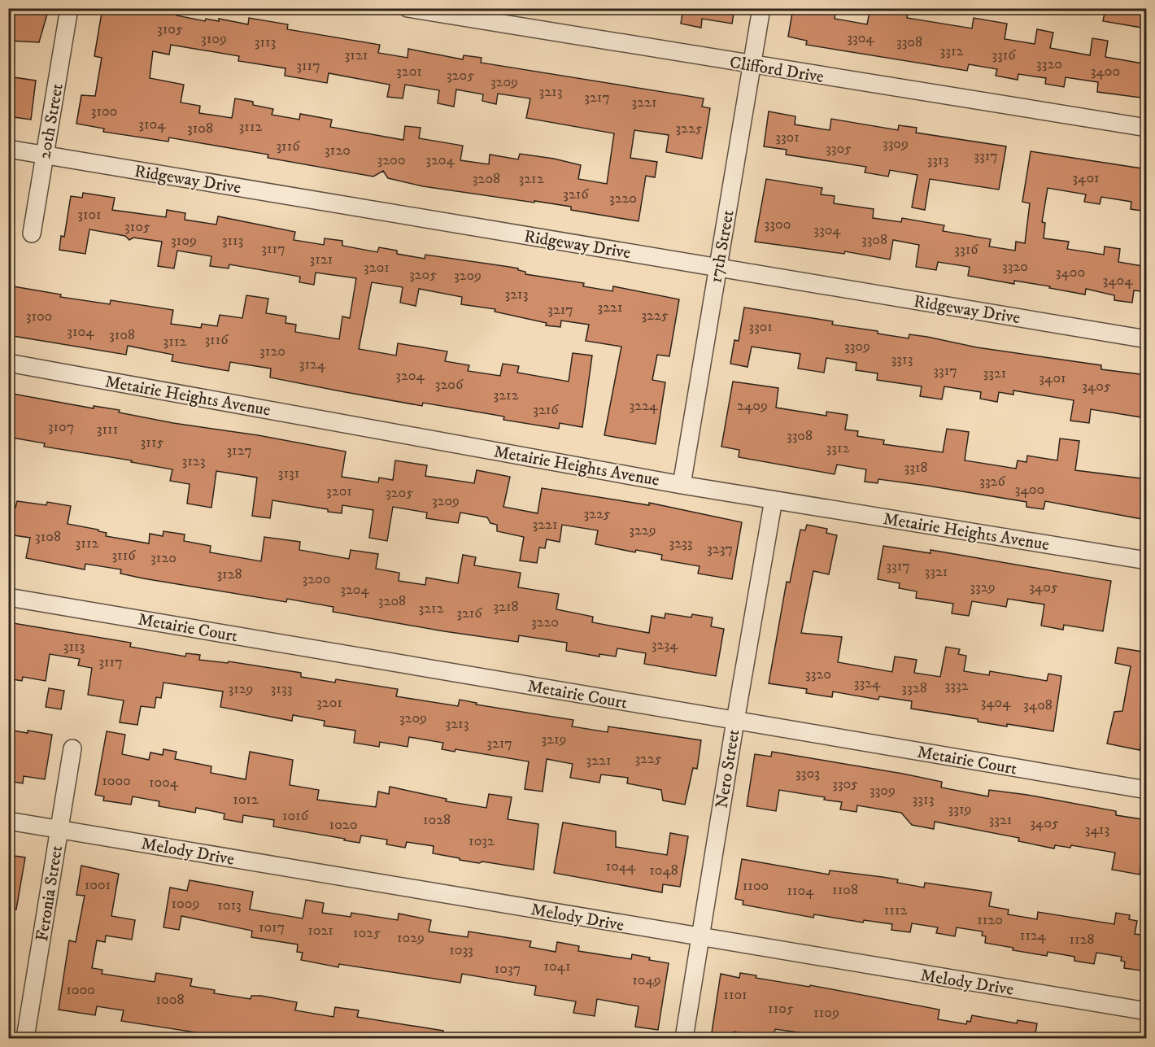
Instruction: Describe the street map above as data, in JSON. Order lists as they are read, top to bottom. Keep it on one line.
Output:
{"streets":{"street":["Clifford Drive","20th Street","Ridgeway Drive","17th Street","Metairie Heights Avenue","Metairie Court","Nero Street","Melody Drive","Feronia Street"]},"crossings":[["Clifford Drive","17th Street"],["20th Street","Ridgeway Drive"],["Ridgeway Drive","17th Street"],["17th Street","Metairie Heights Avenue"],["Metairie Heights Avenue","Nero Street"],["Metairie Court","Nero Street"],["Nero Street","Melody Drive"],["Melody Drive","Feronia Street"]],"house_numbers":["3105","3304","3109","3113","3308","3312","3121","3316","3320","3117","3201","3400","3205","3209","3213","3217","3221","3100","3104","3112","3108","3225","3301","3309","3116","3305","3120","3317","3200","3204","3313","3401","3208","3212","3216","3220","3101","3300","3105","3304","3308","3109","3113","3117","3316","3121","3320","3201","3400","3205","3209","3404","3213","3221","3217","3225","3100","3301","3104","3108","3116","3112","3309","3120","3313","3124","3317","3321","3204","3401","3206","3405","3212","3224","2409","3216","3107","3111","3308","3115","3312","3127","3123","3318","3131","3326","3400","3201","3205","3209","3225","3221","3229","3108","3112","3233","3237","3116","3120","3317","3321","3128","3200","3329","3405","3204","3208","3218","3212","3216","3220","3234","3113","3117","3320","3324","3332","3328","3129","3133","3201","3404","3408","3209","3213","3219","3217","3225","3221","3303","1000","1004","3305","3309","1012","3313","3319","1016","1028","3321","3405","1020","3413","1032","1044","1048","1001","1100","1108","1104","1009","1013","1112","1120","1017","1021","1025","1124","1029","1128","1033","1041","1037","1049","1000","1101","1008","1105","1109"]}
